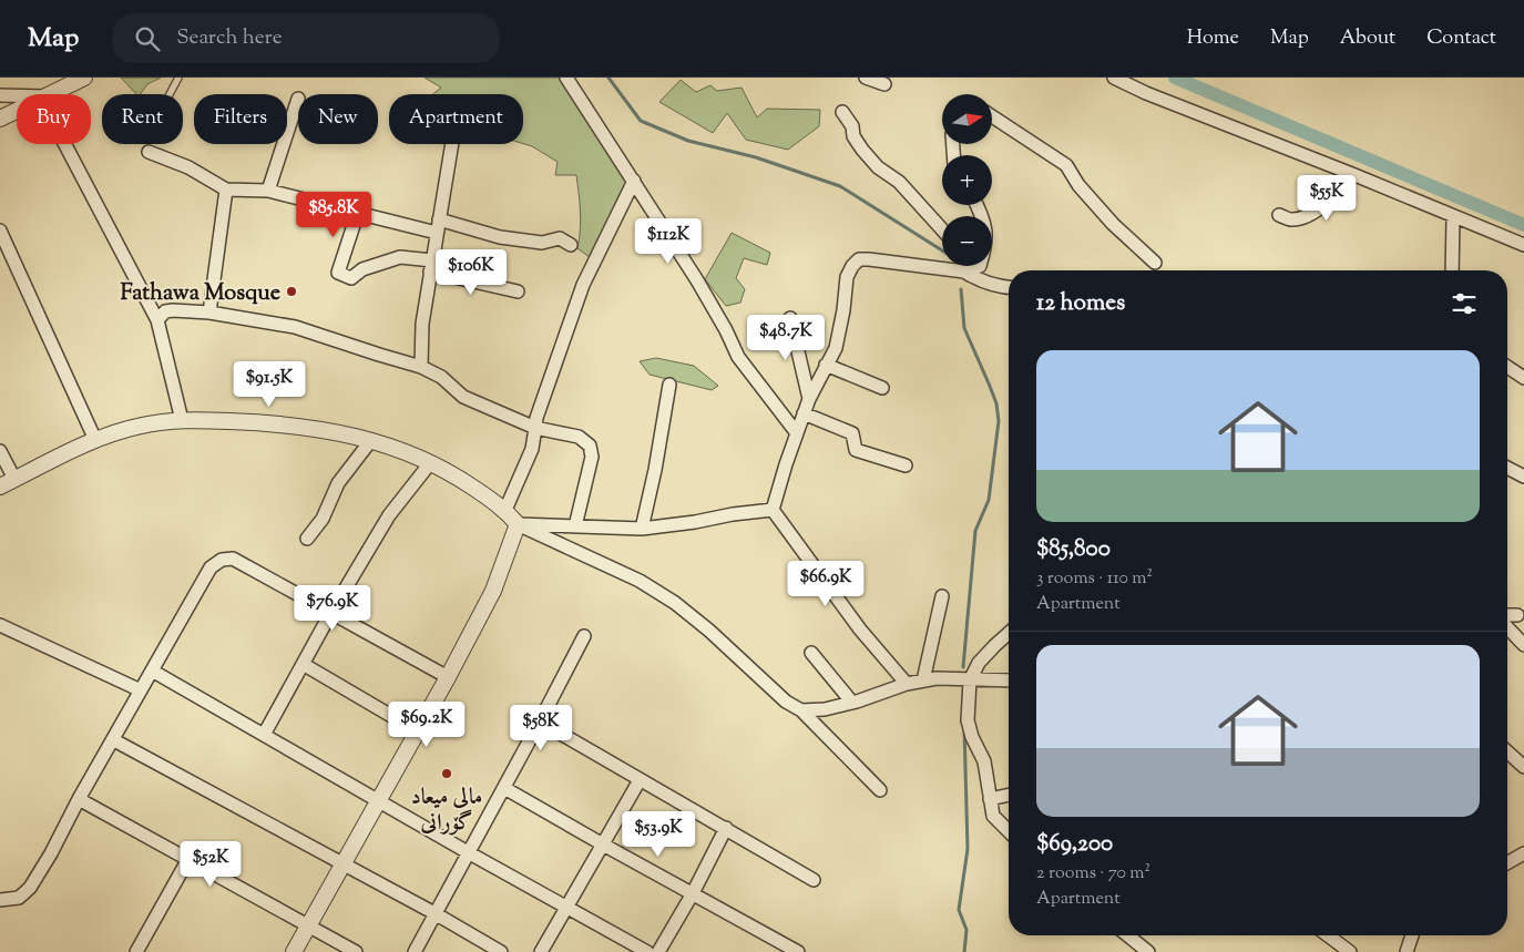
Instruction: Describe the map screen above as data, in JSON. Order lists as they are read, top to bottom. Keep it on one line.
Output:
{"places":["Fathawa Mosque","مالی میعاد گۆرانی"],"north":"right","page":{"header":"Map","search":"Search here","nav":["Home","Map","About","Contact"],"map_buttons":["+","−"],"chip":["Buy","Rent","Filters","New","Apartment"],"price":["$55K","$85.8K","$112K","$106K","$48.7K","$91.5K","$66.9K","$76.9K","$69.2K","$58K","$53.9K","$52K"],"heading":"12 homes","list":[{"name":"$85,800","note":"3 rooms · 110 m² · Apartment"},{"name":"$69,200","note":"2 rooms · 70 m² · Apartment"}]}}
